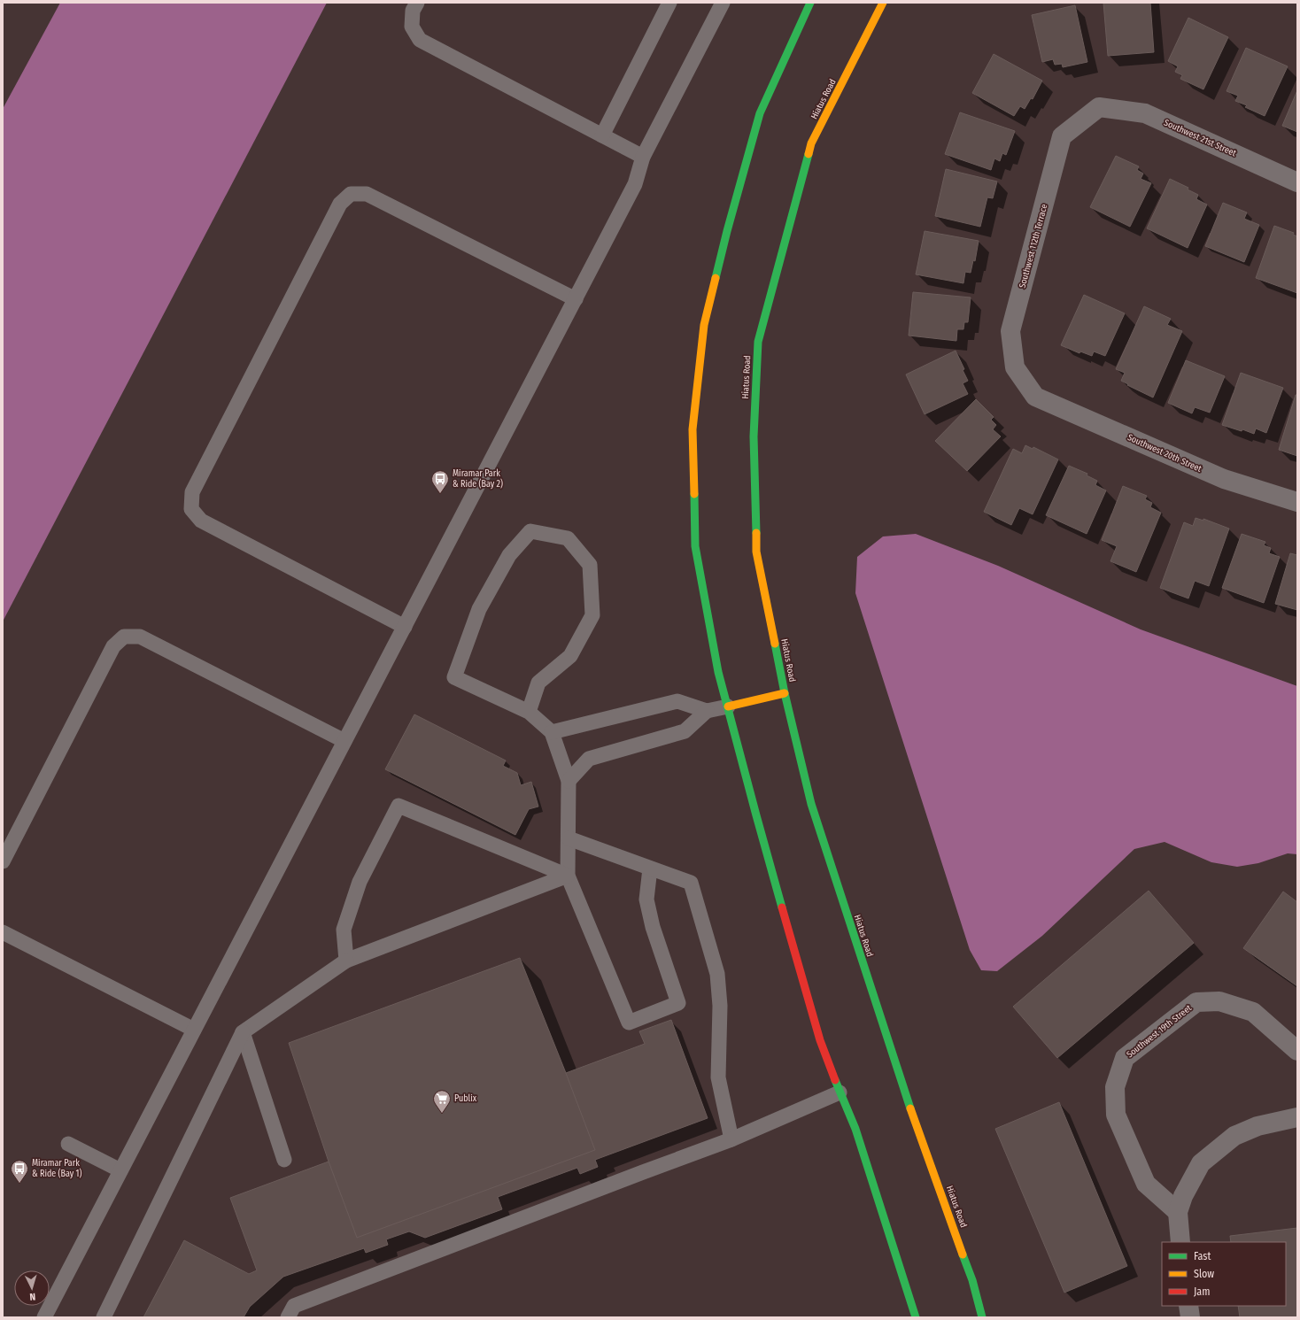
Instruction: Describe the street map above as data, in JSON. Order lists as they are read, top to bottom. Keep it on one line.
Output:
{"streets":{"main road":["Hiatus Road"],"street":["Southwest 21st Street","Southwest 112th Terrace","Southwest 20th Street","Southwest 19th Street"]},"crossings":[["Southwest 21st Street","Southwest 112th Terrace"],["Southwest 112th Terrace","Southwest 20th Street"]],"places":{"bus stop":["Miramar Park & Ride (Bay 2)","Miramar Park & Ride (Bay 1)"],"supermarket":["Publix"]},"legend":["Fast","Slow","Jam"],"north":"bottom"}
